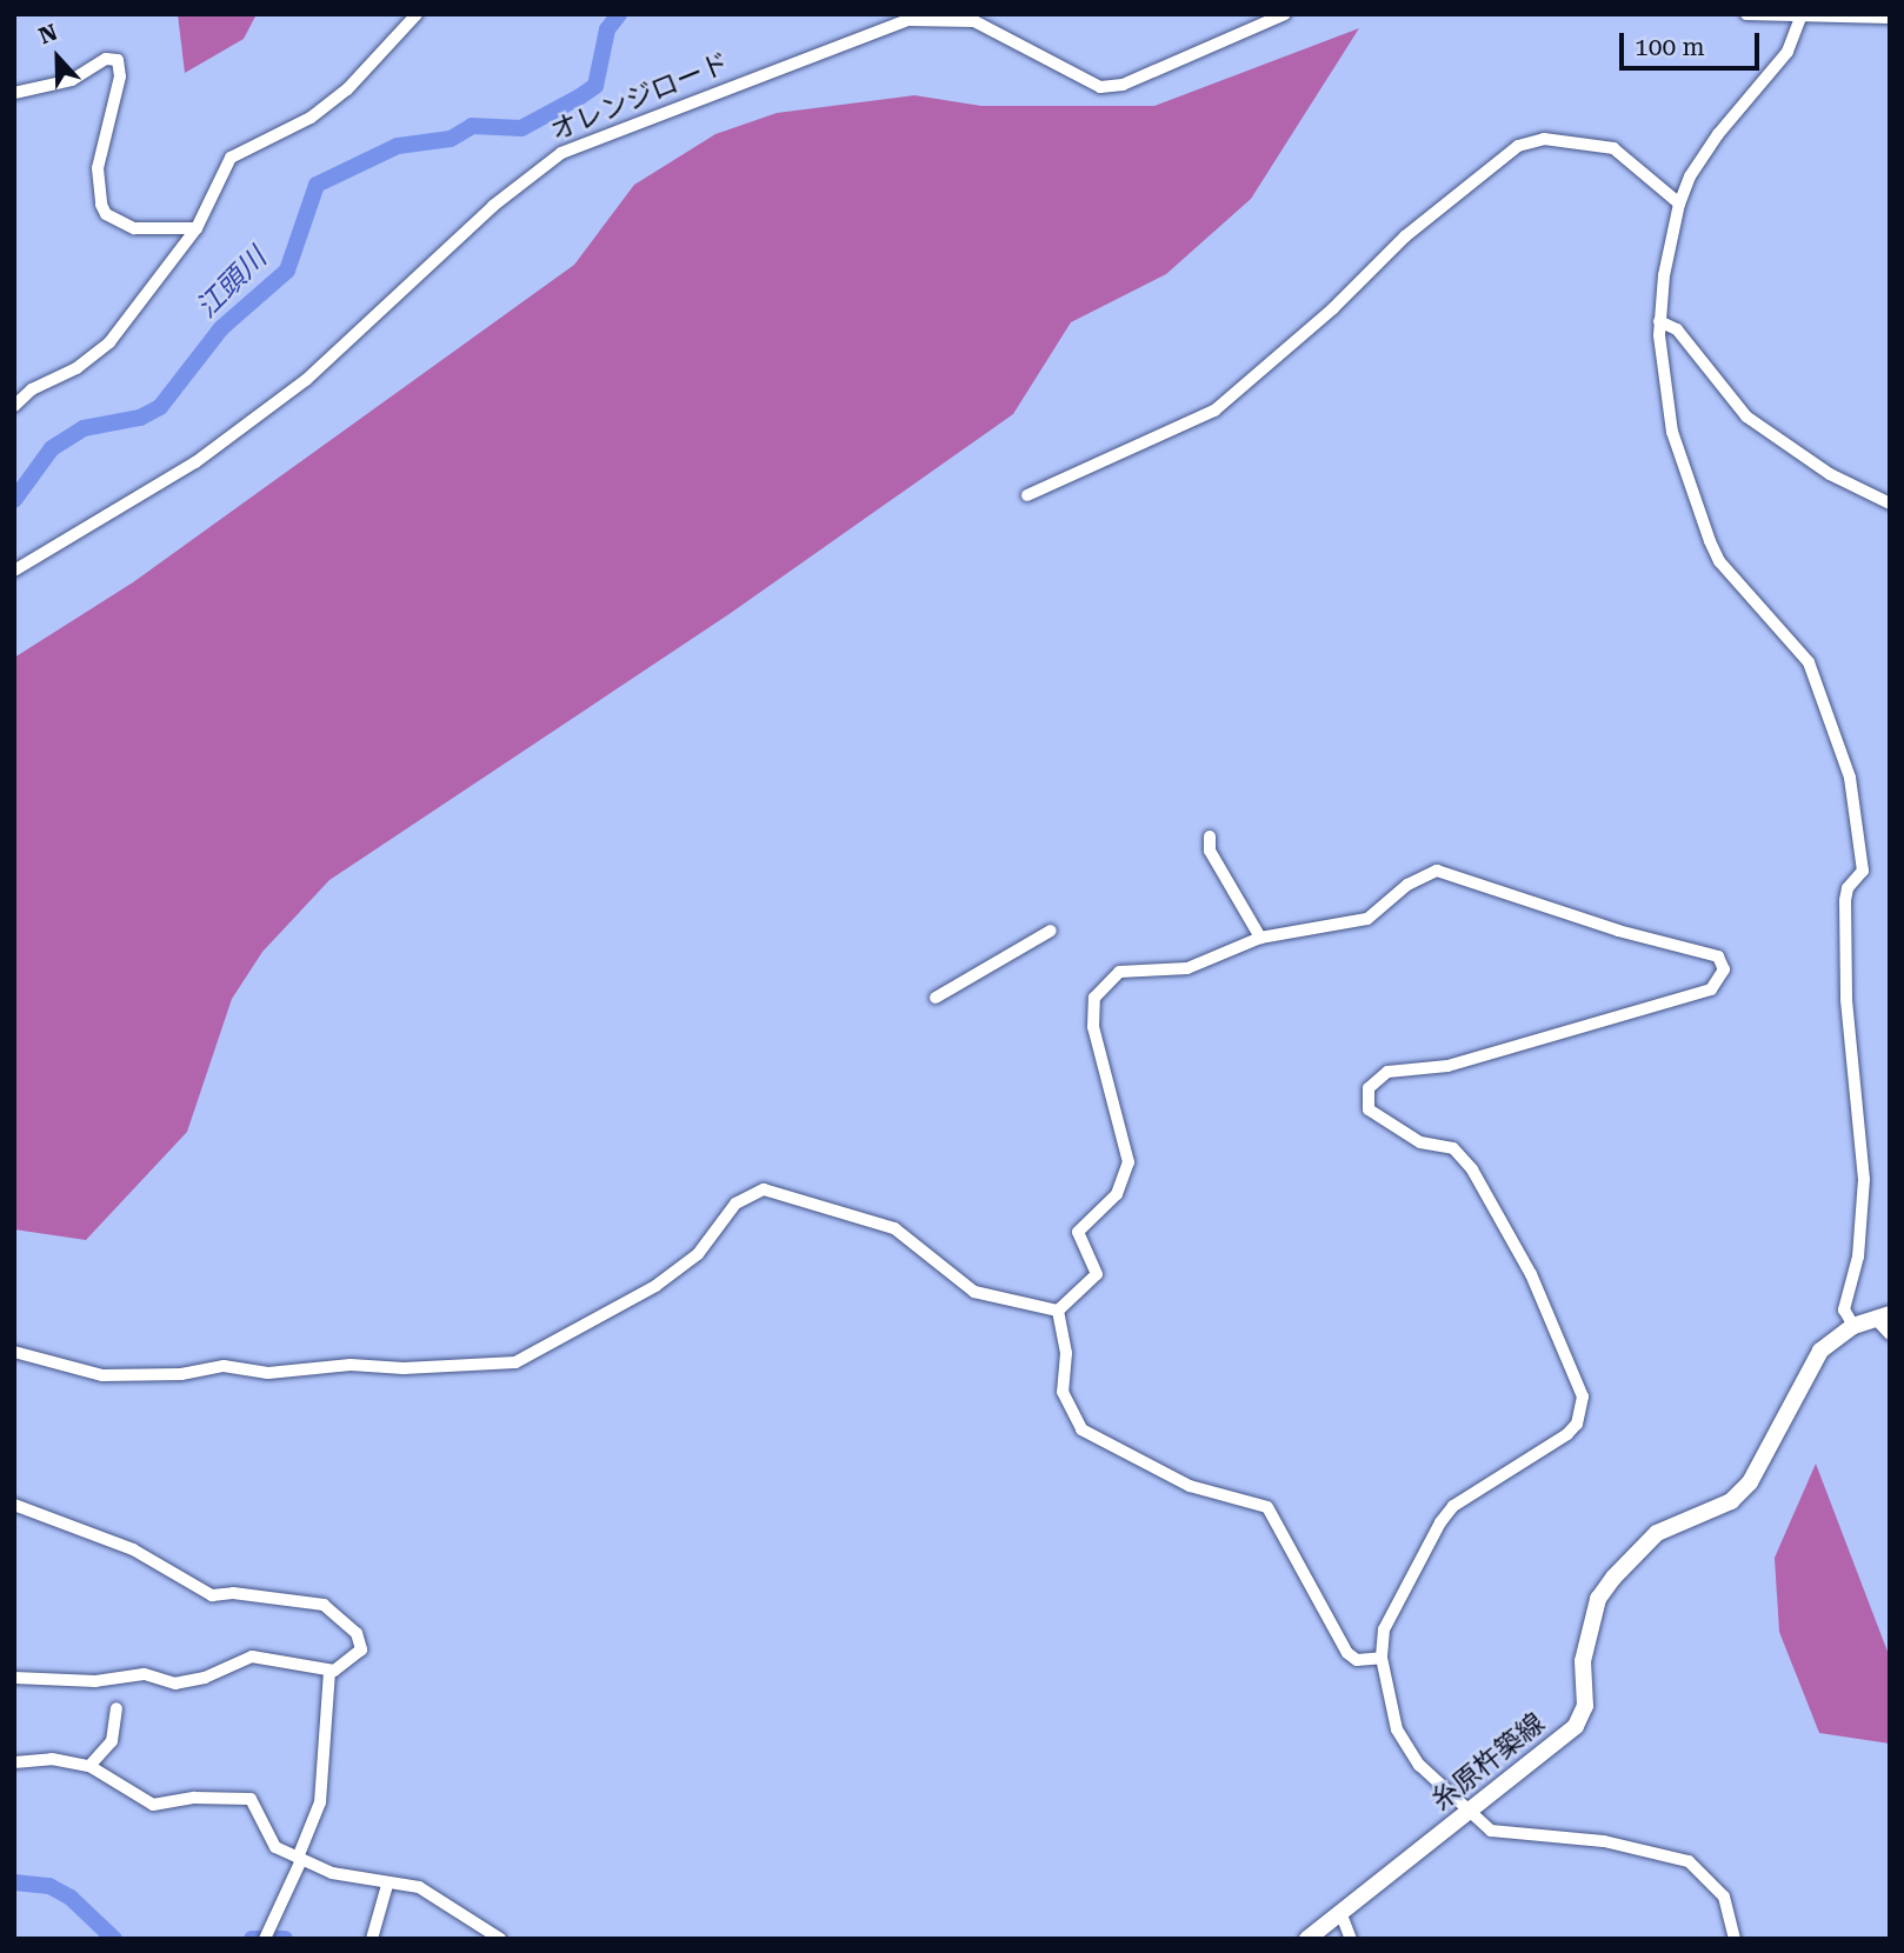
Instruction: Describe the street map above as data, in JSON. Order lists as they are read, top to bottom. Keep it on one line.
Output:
{"streets":{"main road":["糸原杵築線"],"street":["オレンジロード"]},"water":["江頭川"],"scale_bar":"100 m","north":"top"}
